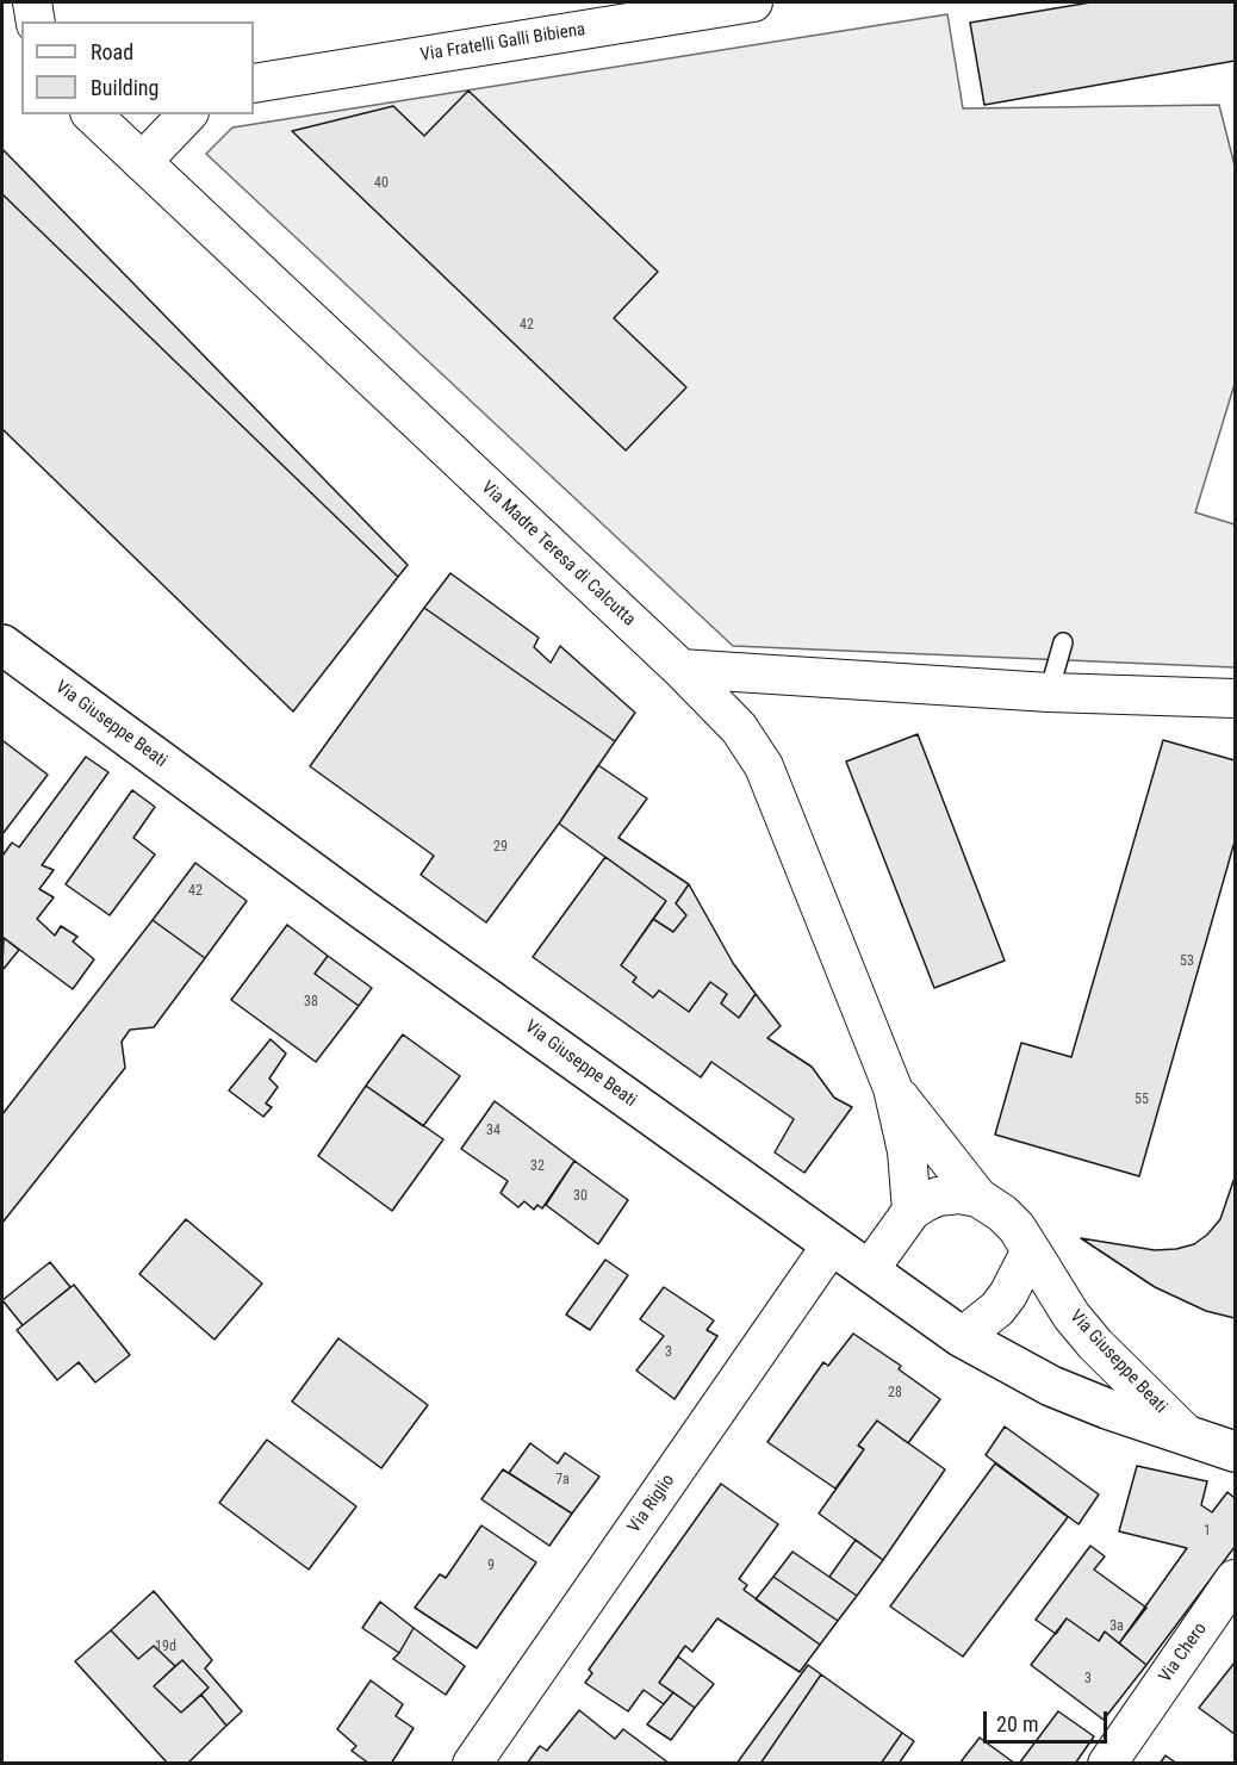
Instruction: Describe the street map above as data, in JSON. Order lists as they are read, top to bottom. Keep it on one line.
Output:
{"streets":{"street":["Via Fratelli Galli Bibiena","Via Madre Teresa di Calcutta","Via Giuseppe Beati","Via Riglio","Via Chero"]},"crossings":[["Via Madre Teresa di Calcutta","Via Giuseppe Beati"],["Via Giuseppe Beati","Via Riglio"]],"house_numbers":["40","42","29","42","53","38","55","34","32","30","3","28","7a","1","9","3a","19d","3"],"legend":["Road","Building"],"scale_bar":"20 m"}
